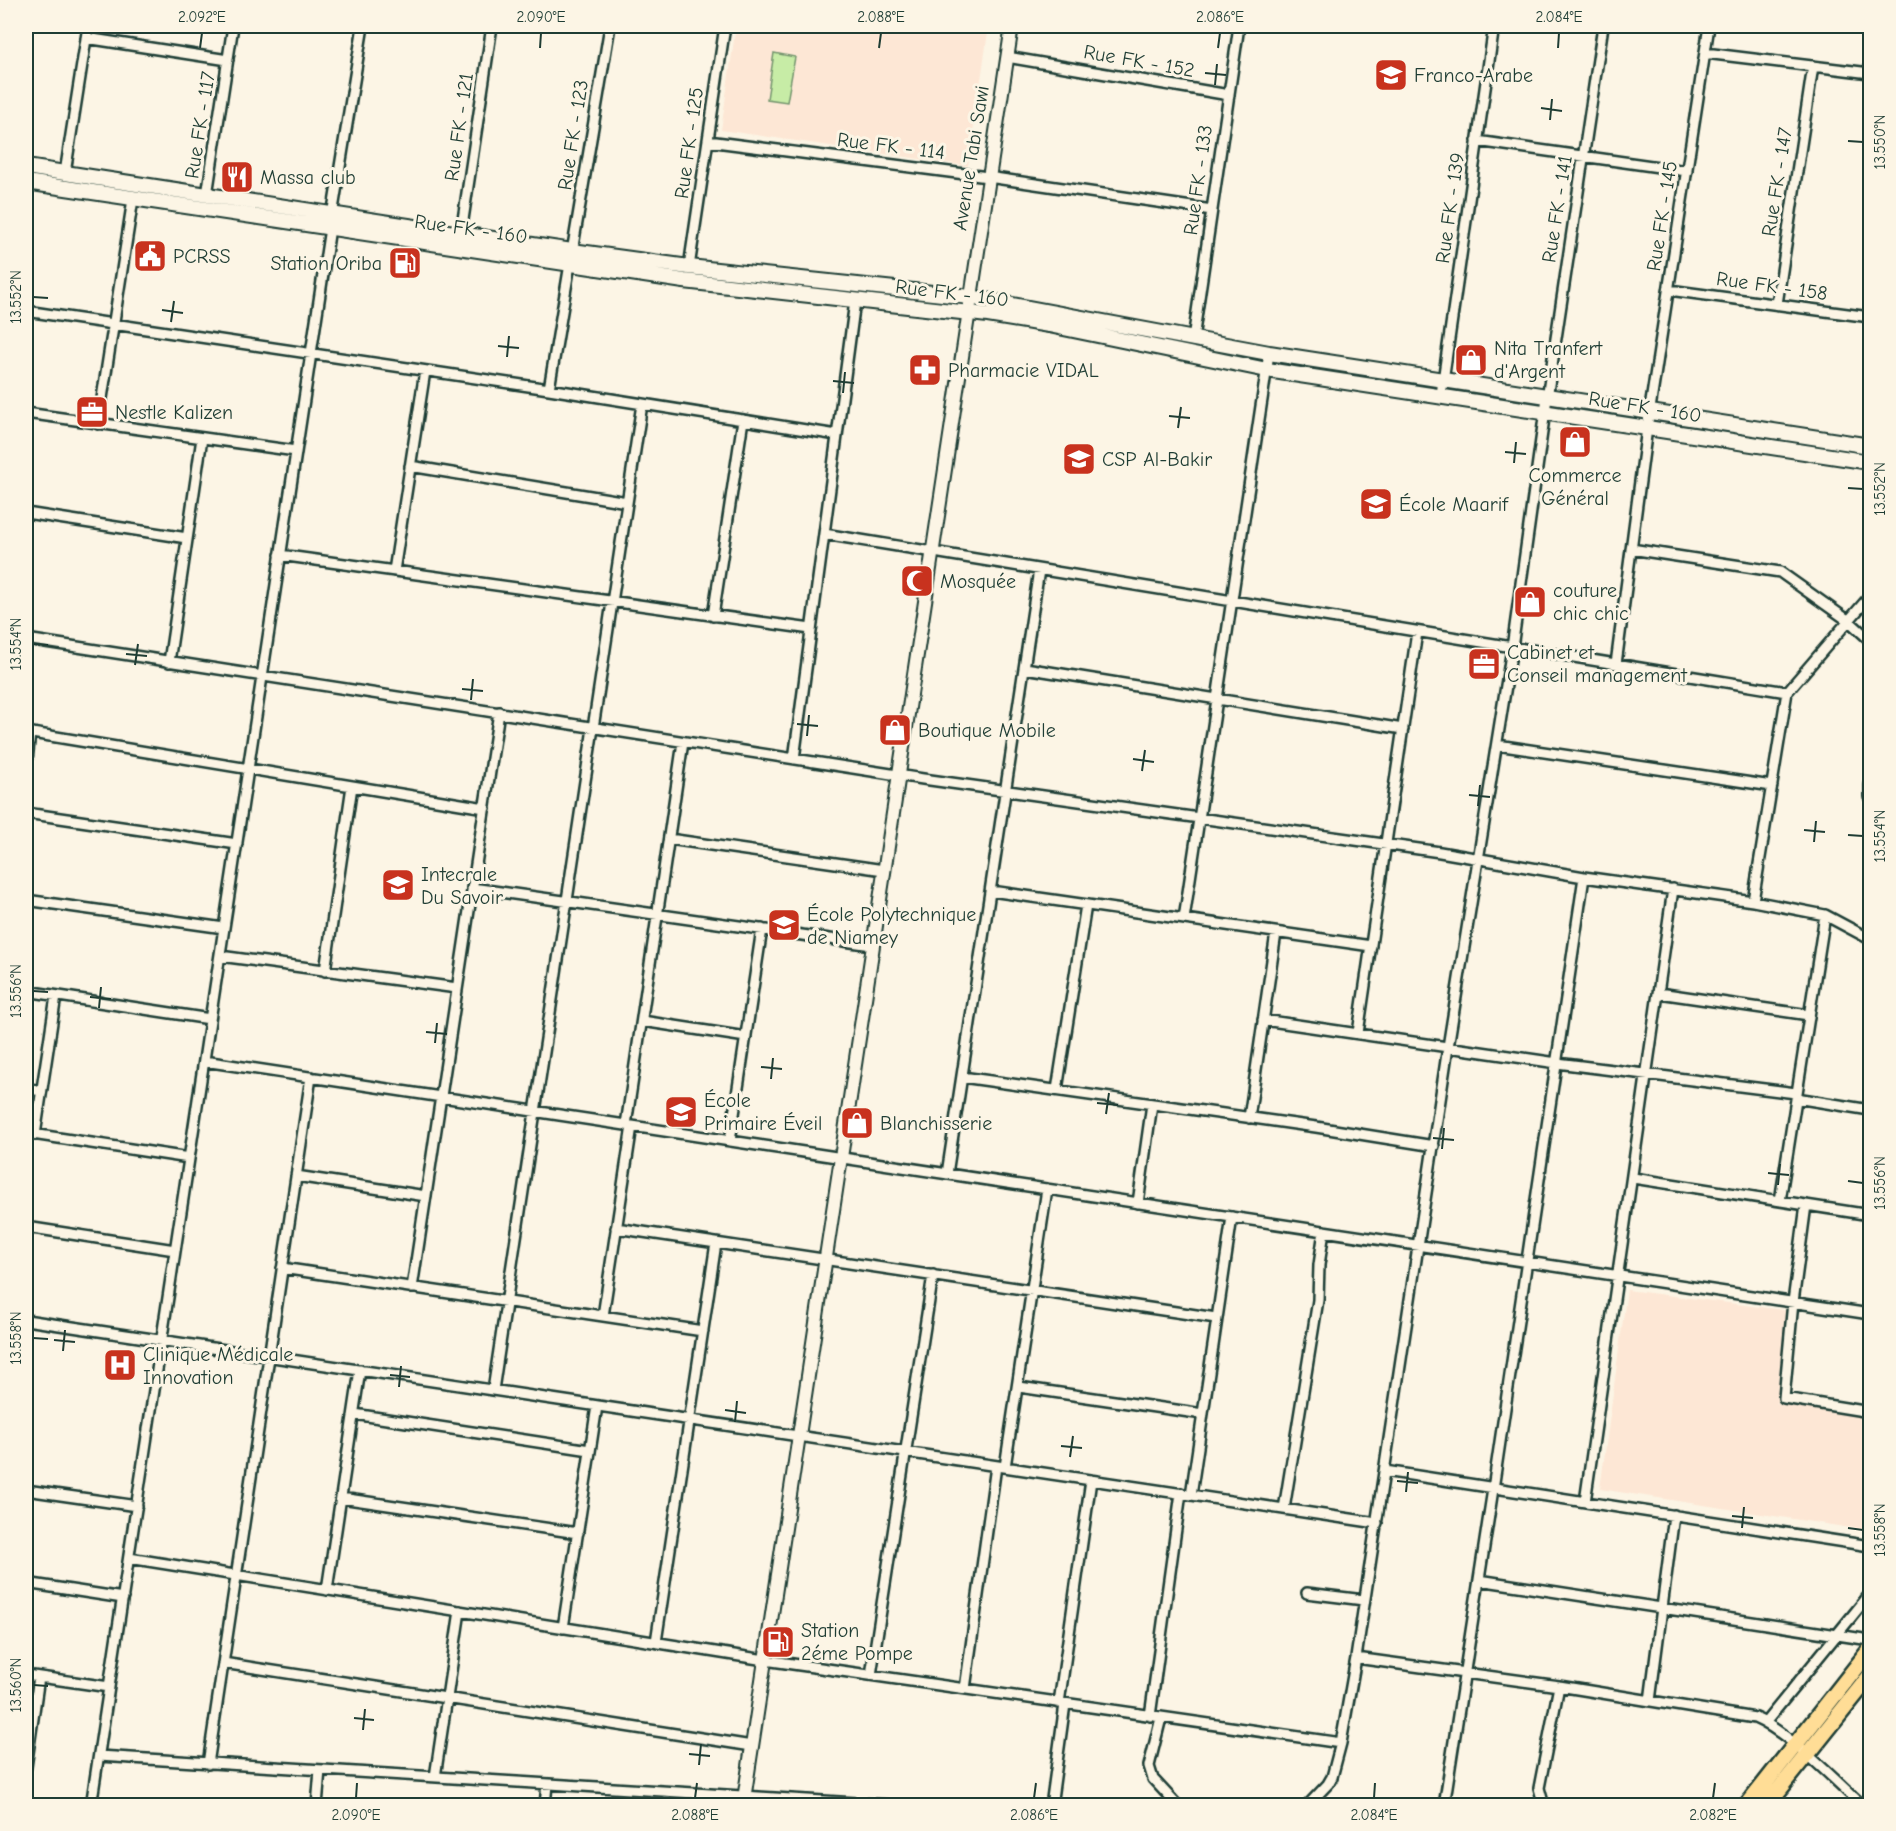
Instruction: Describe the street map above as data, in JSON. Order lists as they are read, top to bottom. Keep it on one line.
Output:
{"streets":{"main road":["Rue FK - 160"],"street":["Rue FK - 152","Rue FK - 117","Rue FK - 121","Rue FK - 123","Rue FK - 125","Rue FK - 114","Avenue Tabi Sawi","Rue FK - 133","Rue FK - 147","Rue FK - 139","Rue FK - 141","Rue FK - 145","Rue FK - 158"]},"crossings":[["Rue FK - 152","Avenue Tabi Sawi"],["Rue FK - 152","Rue FK - 133"],["Rue FK - 117","Rue FK - 160"],["Rue FK - 121","Rue FK - 160"],["Rue FK - 123","Rue FK - 160"],["Rue FK - 125","Rue FK - 114"],["Rue FK - 125","Rue FK - 160"],["Rue FK - 114","Avenue Tabi Sawi"],["Rue FK - 114","Rue FK - 133"],["Avenue Tabi Sawi","Rue FK - 160"],["Rue FK - 133","Rue FK - 160"],["Rue FK - 147","Rue FK - 158"],["Rue FK - 139","Rue FK - 160"],["Rue FK - 141","Rue FK - 160"],["Rue FK - 145","Rue FK - 160"],["Rue FK - 145","Rue FK - 158"]],"places":{"school or university":["Franco-Arabe","CSP Al-Bakir","École Maarif","Intecrale Du Savoir","École Polytechnique de Niamey","École Primaire Éveil"],"restaurant":["Massa club"],"public building":["PCRSS"],"fuel station":["Station Oriba","Station 2éme Pompe"],"shop":["Nita Tranfert d'Argent","Commerce Général","couture chic chic","Boutique Mobile","Blanchisserie"],"pharmacy":["Pharmacie VIDAL"],"office":["Nestle Kalizen","Cabinet et Conseil management"],"mosque":["Mosquée"],"hospital":["Clinique Médicale Innovation"]},"coordinates":["2.092°E","2.090°E","2.088°E","2.086°E","2.084°E","13.550°N","13.552°N","13.554°N","13.556°N","13.558°N","13.560°N","2.082°E"]}
